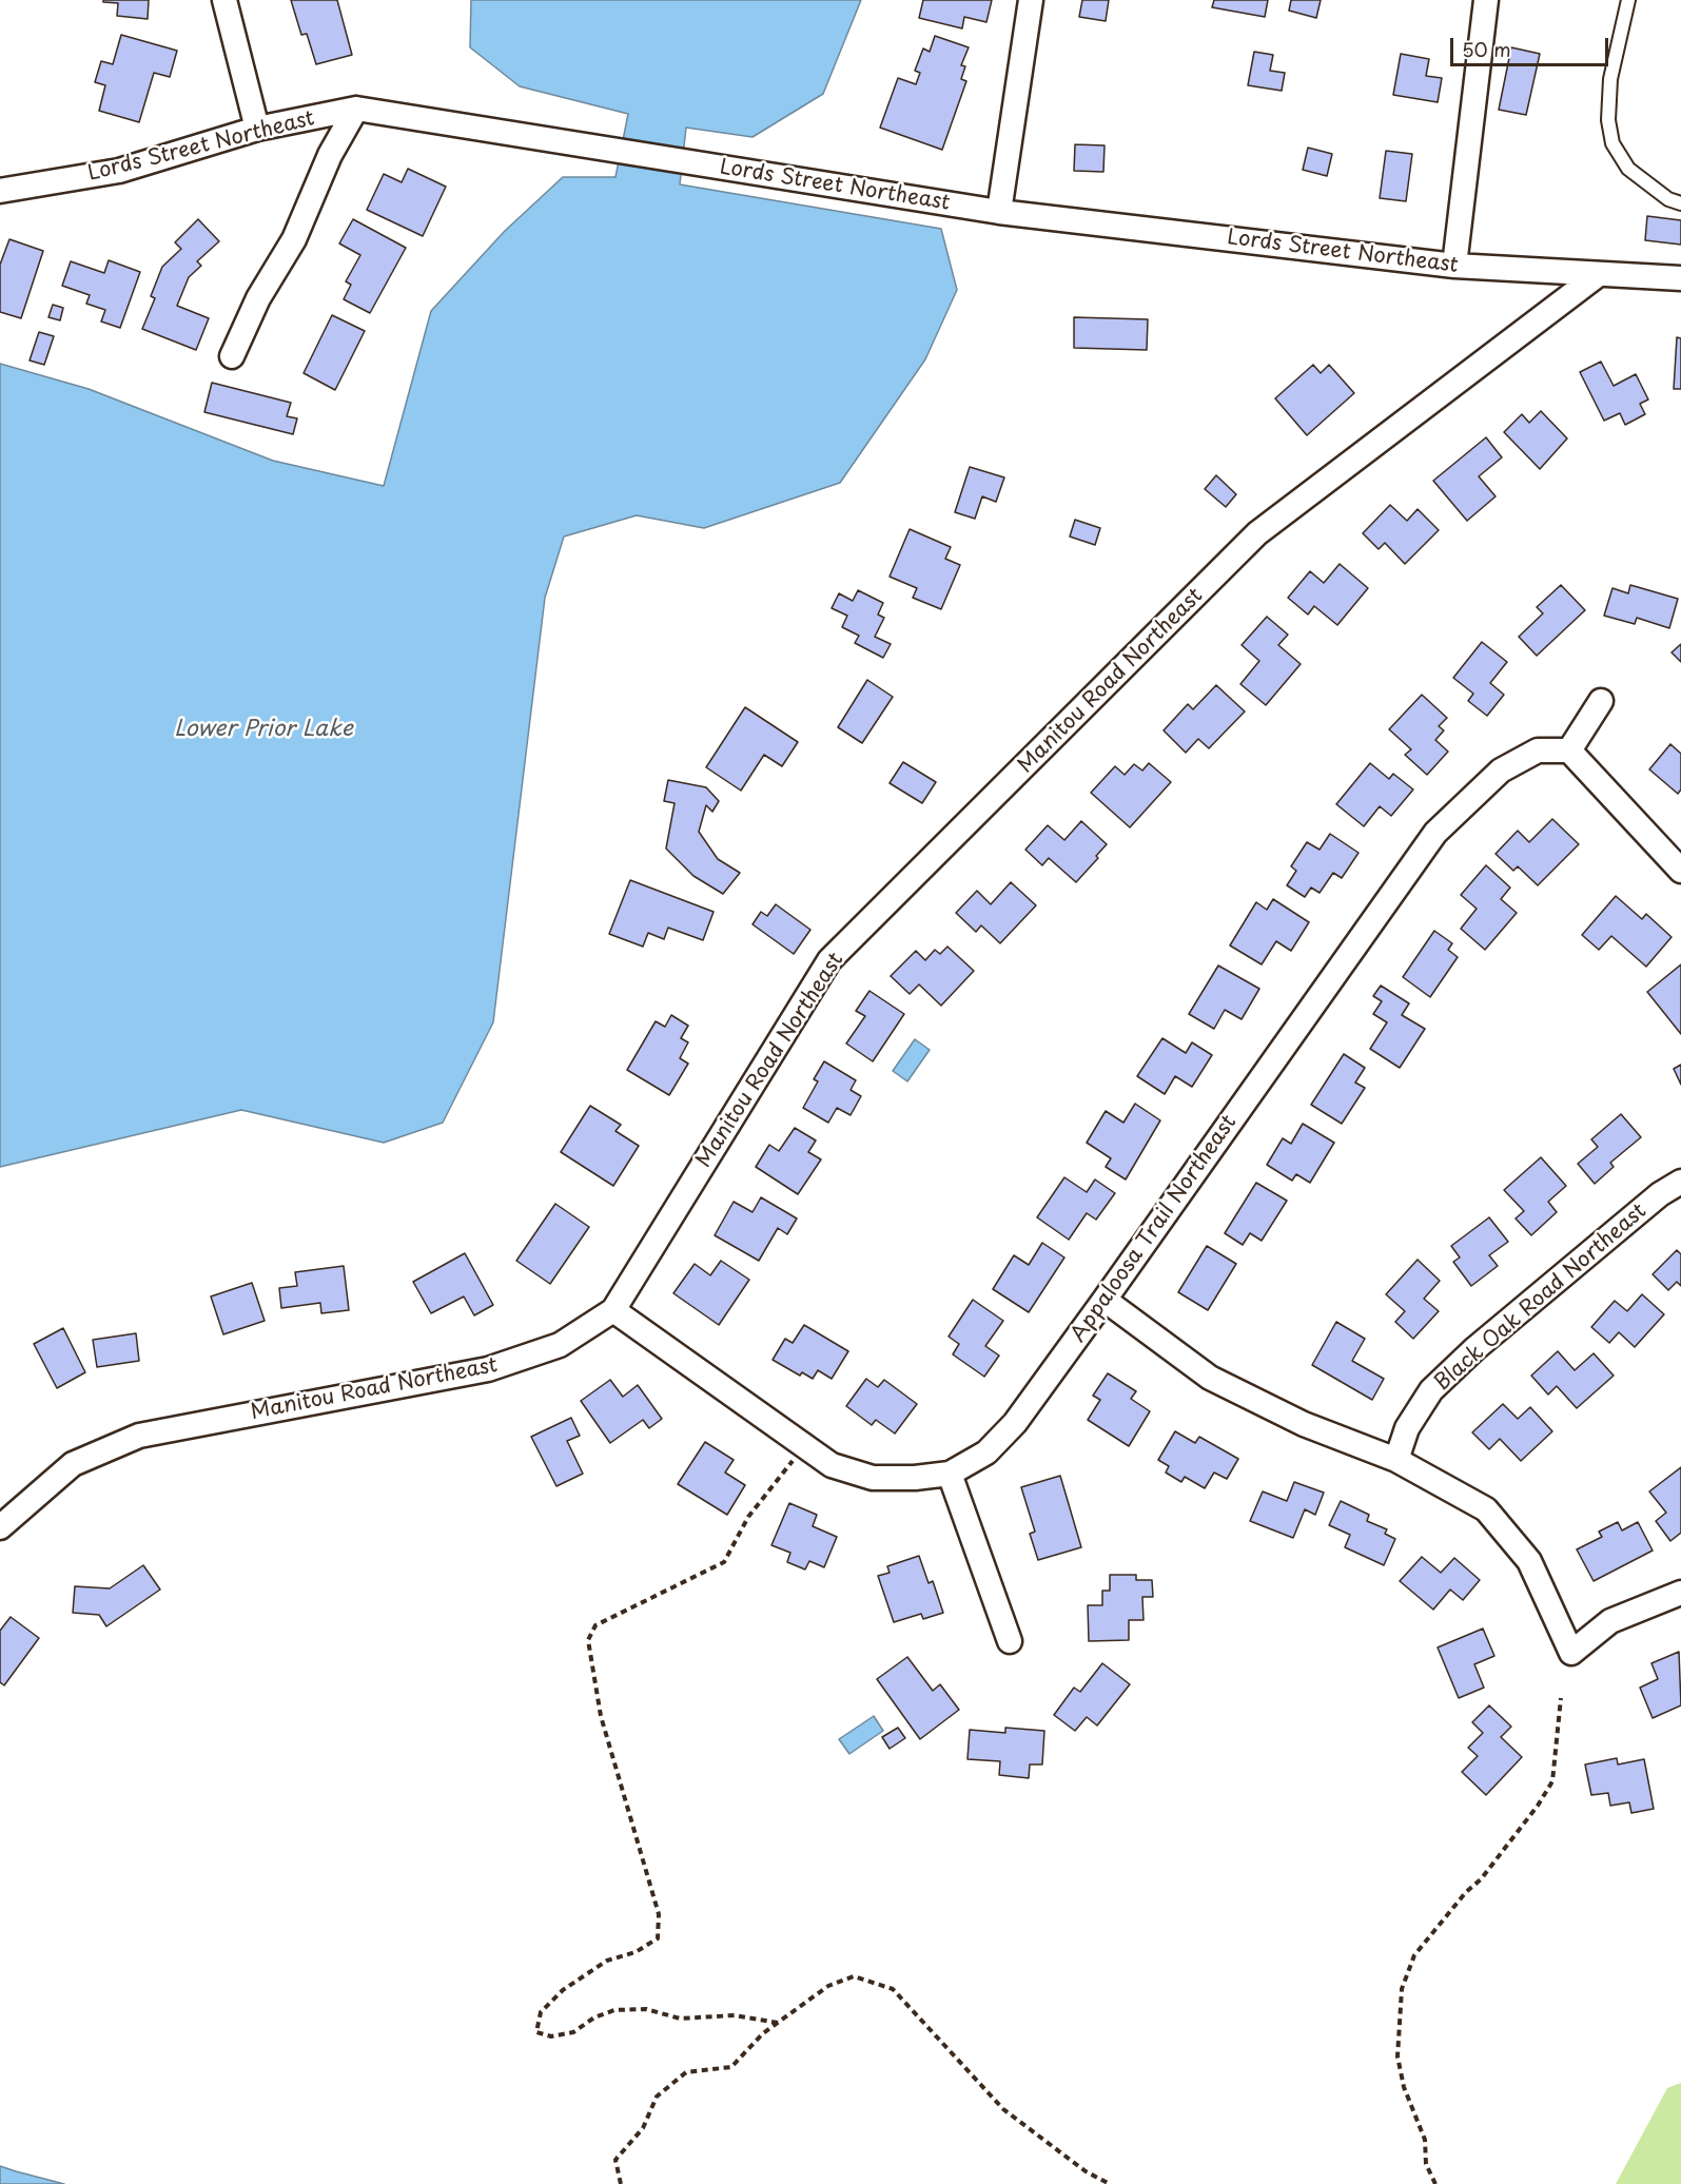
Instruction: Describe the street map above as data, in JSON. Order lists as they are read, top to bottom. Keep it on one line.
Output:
{"streets":{"street":["Lords Street Northeast","Manitou Road Northeast","Appaloosa Trail Northeast","Black Oak Road Northeast"]},"crossings":[["Lords Street Northeast","Manitou Road Northeast"],["Manitou Road Northeast","Appaloosa Trail Northeast"]],"water":["Lower Prior Lake"],"scale_bar":"50 m"}
